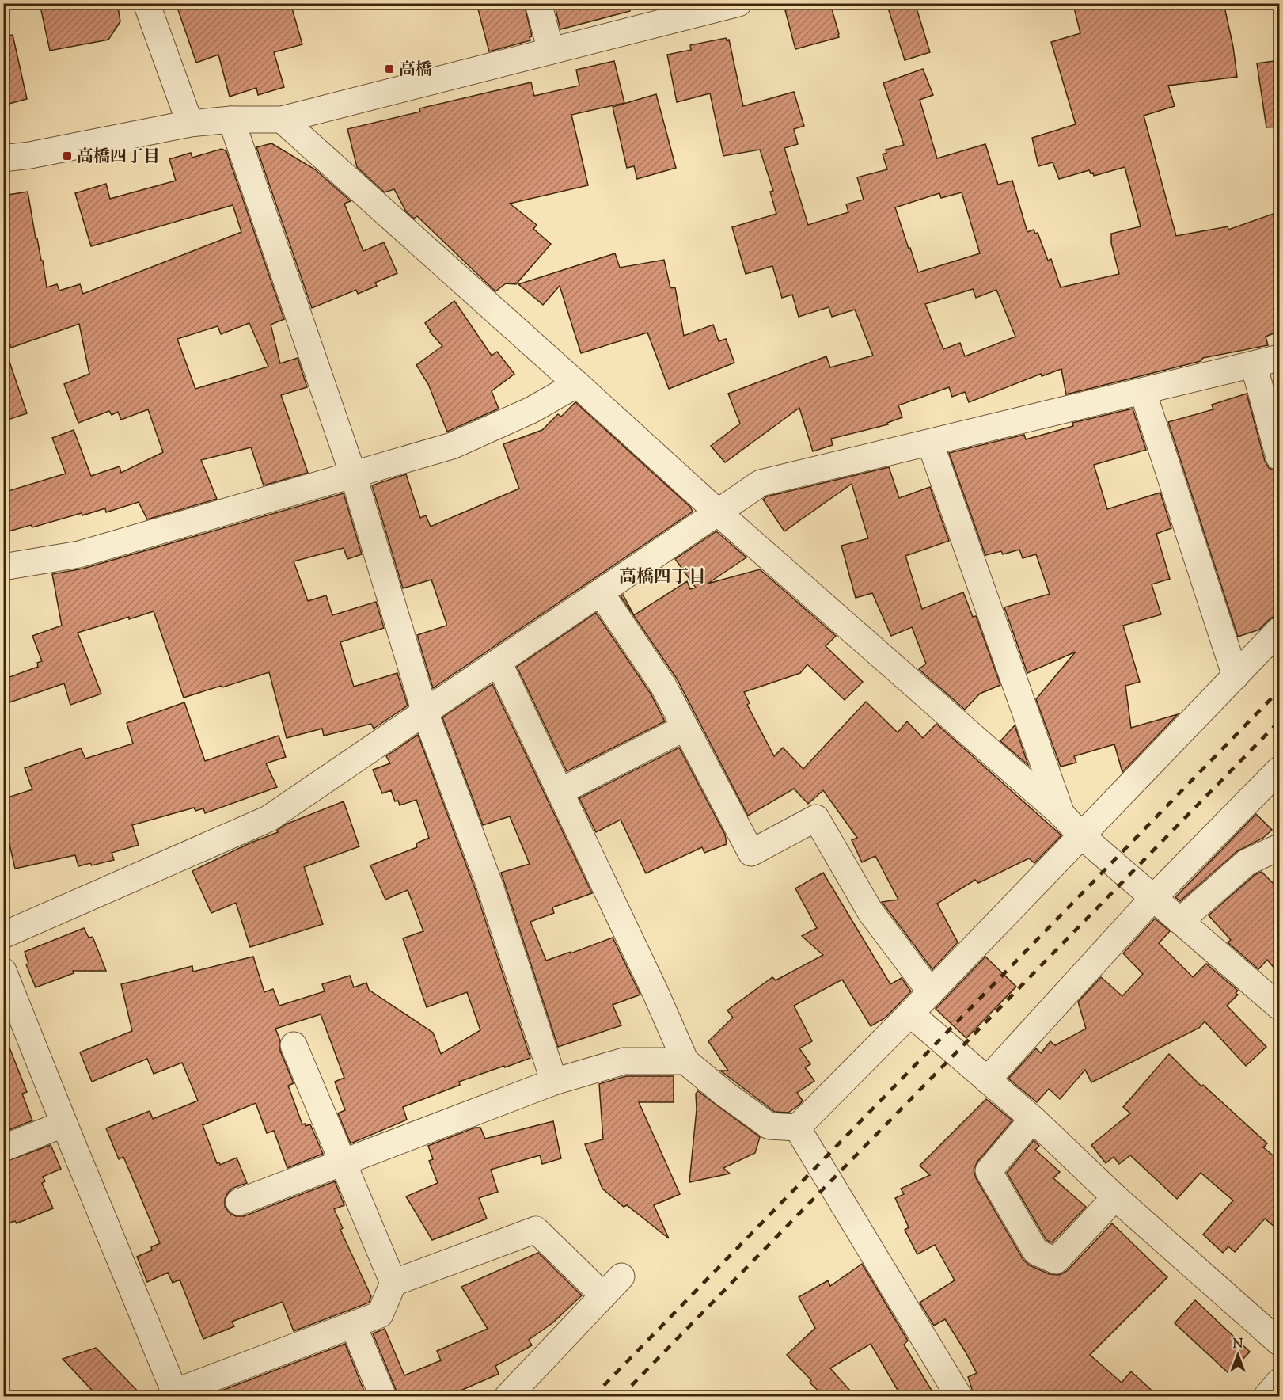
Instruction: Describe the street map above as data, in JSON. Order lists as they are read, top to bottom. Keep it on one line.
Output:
{"districts":["高橋四丁目"],"places":{"transit":["高橋","高橋四丁目"]},"north":"top"}
